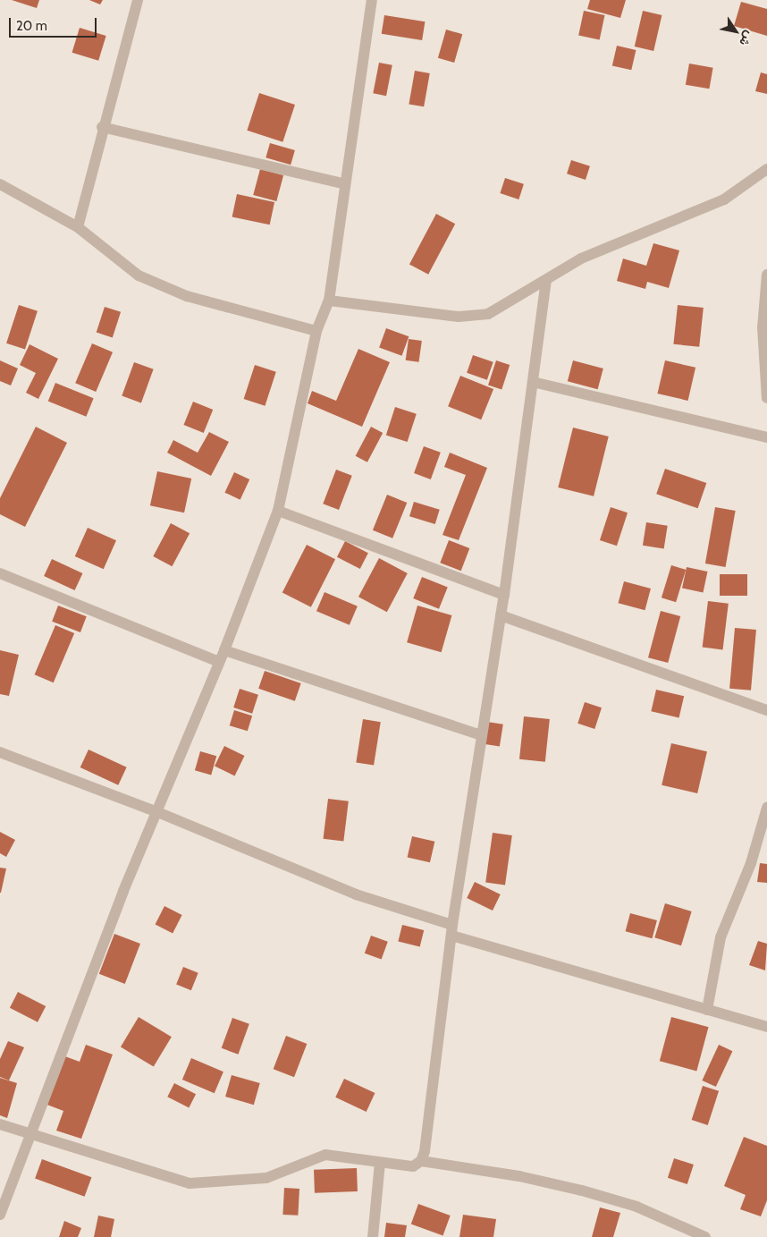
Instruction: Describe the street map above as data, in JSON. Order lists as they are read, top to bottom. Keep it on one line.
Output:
{"scale_bar":"20 m","north":"bottom right"}
